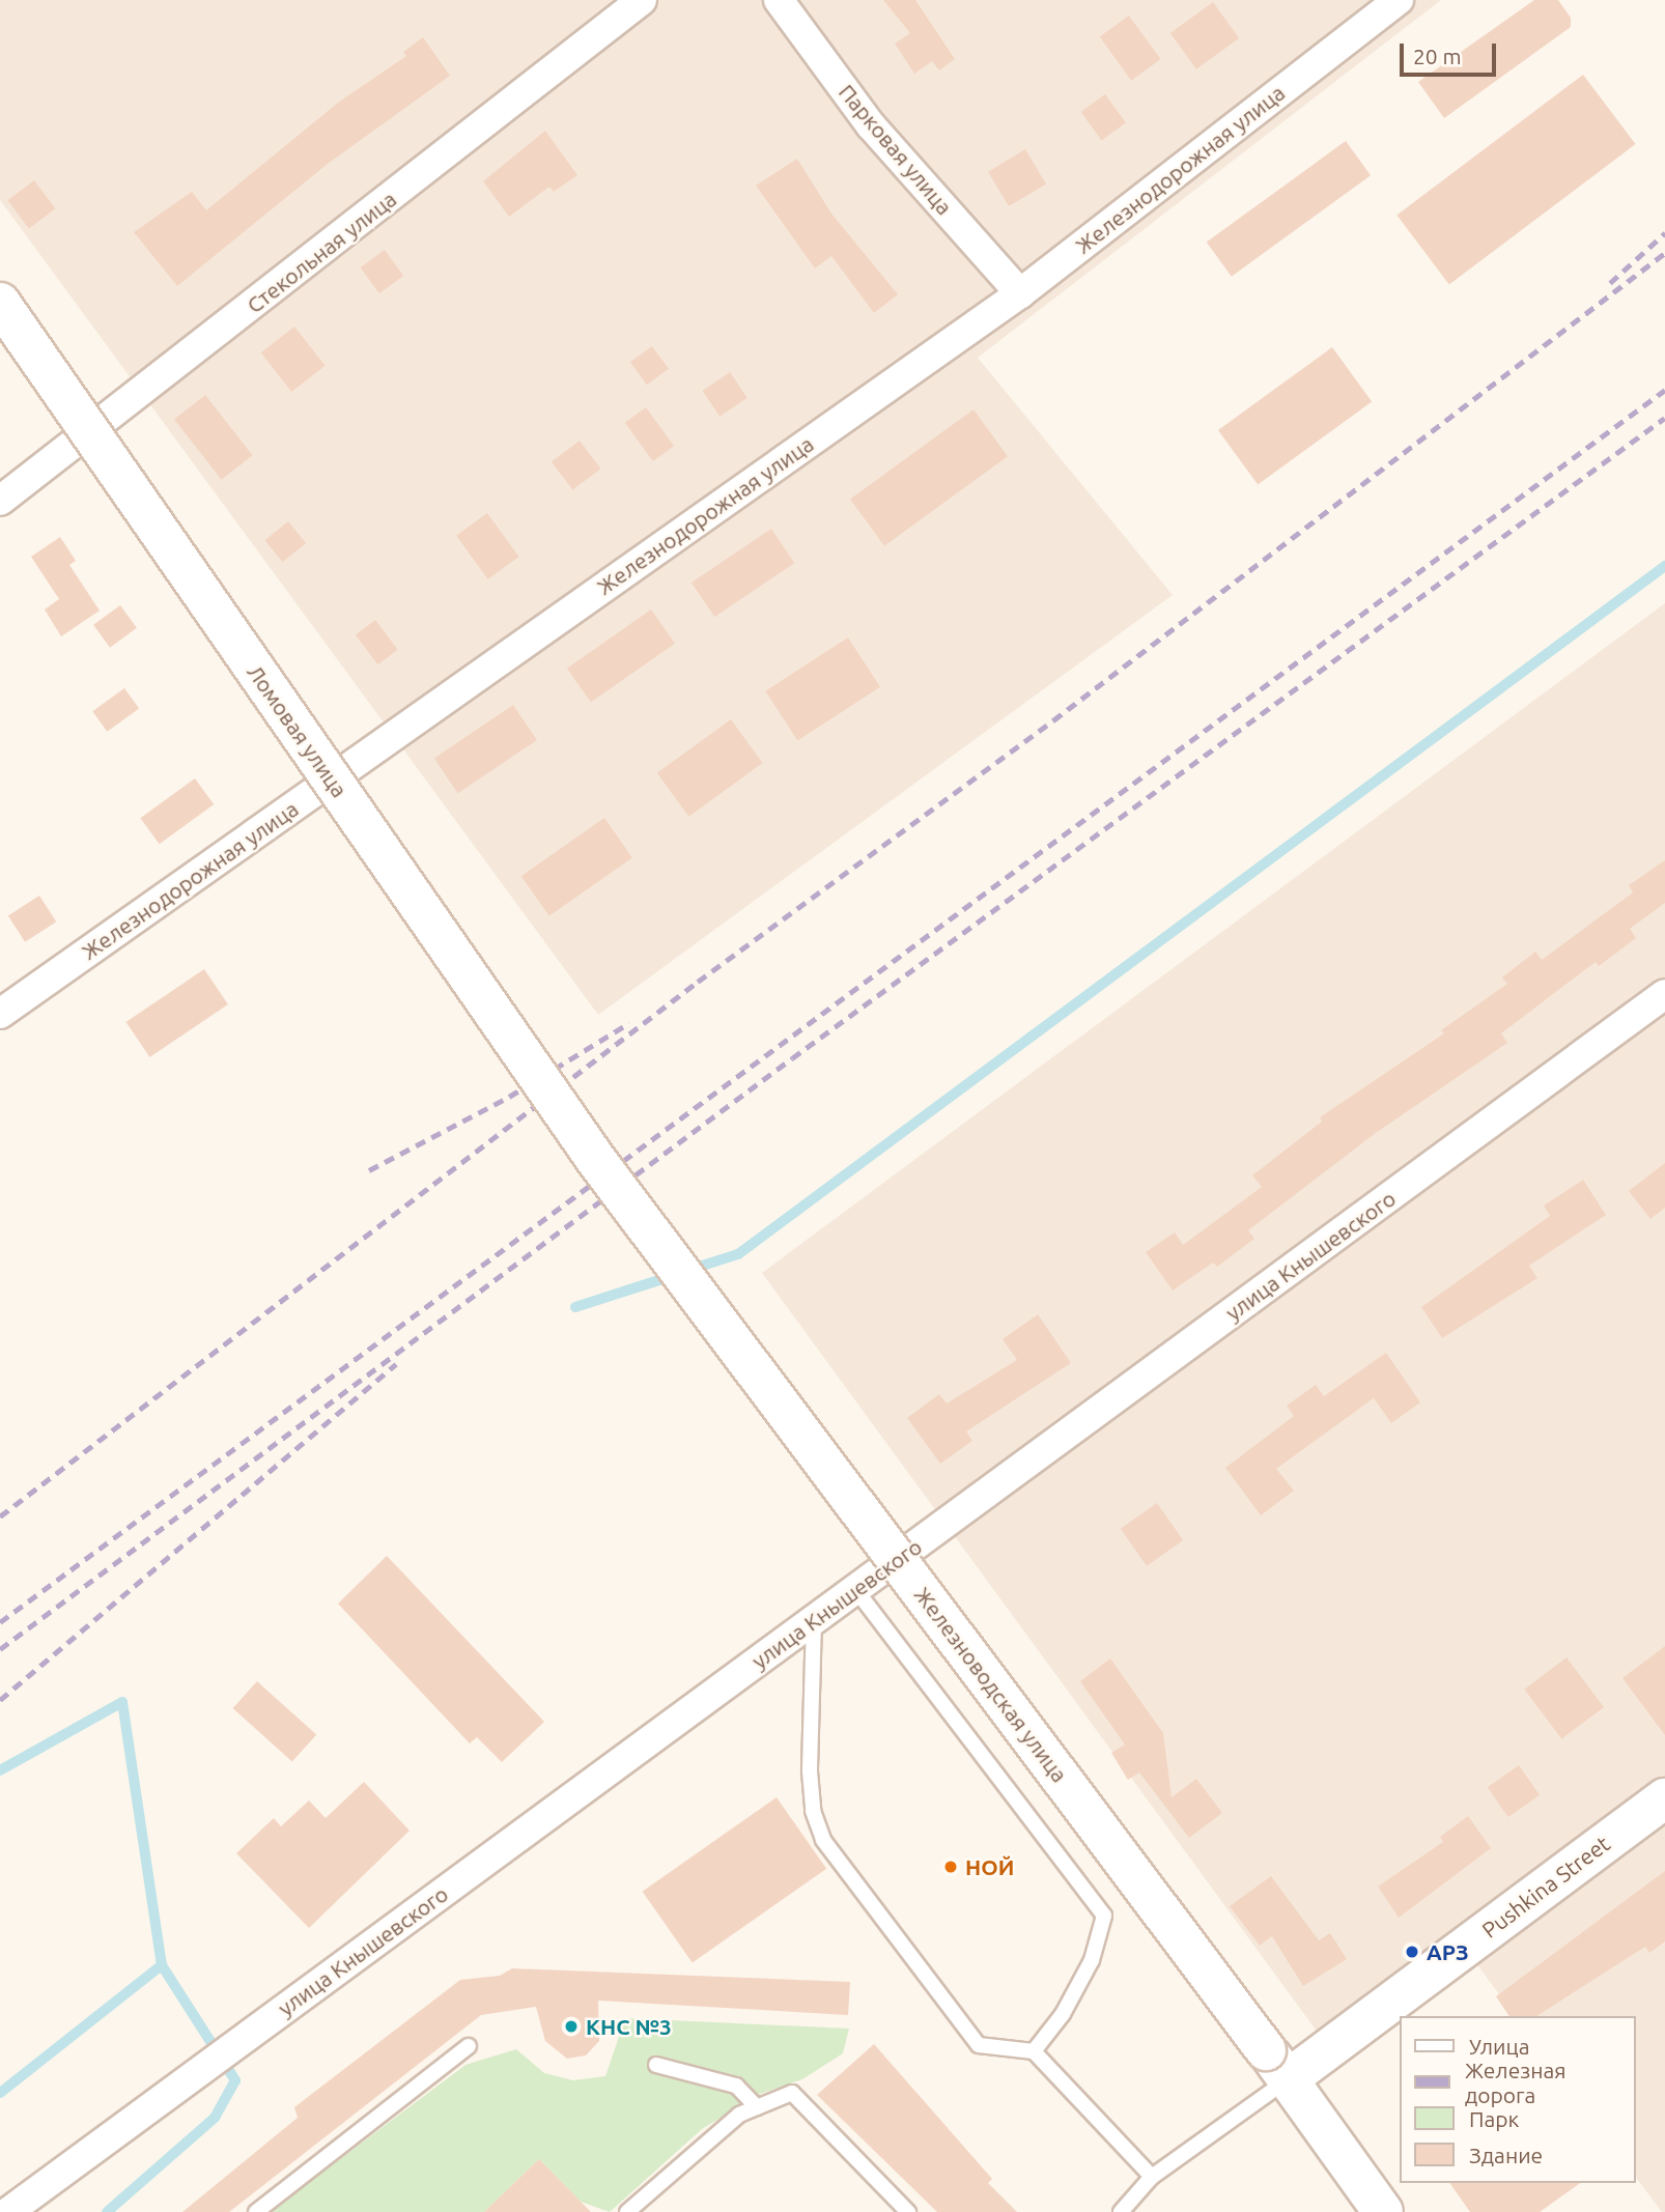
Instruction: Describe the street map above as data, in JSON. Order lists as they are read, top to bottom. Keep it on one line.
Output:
{"streets":{"main road":["Ломовая улица","Железноводская улица","Pushkina Street"],"street":["Парковая улица","Железнодорожная улица","Стекольная улица","улица Кнышевского"]},"crossings":[["Парковая улица","Железнодорожная улица"],["Ломовая улица","Железноводская улица"],["Железноводская улица","Pushkina Street"]],"places":["НОЙ","АРЗ","КНС №3"],"legend":["Улица","Железная дорога","Парк","Здание"],"scale_bar":"20 m"}
